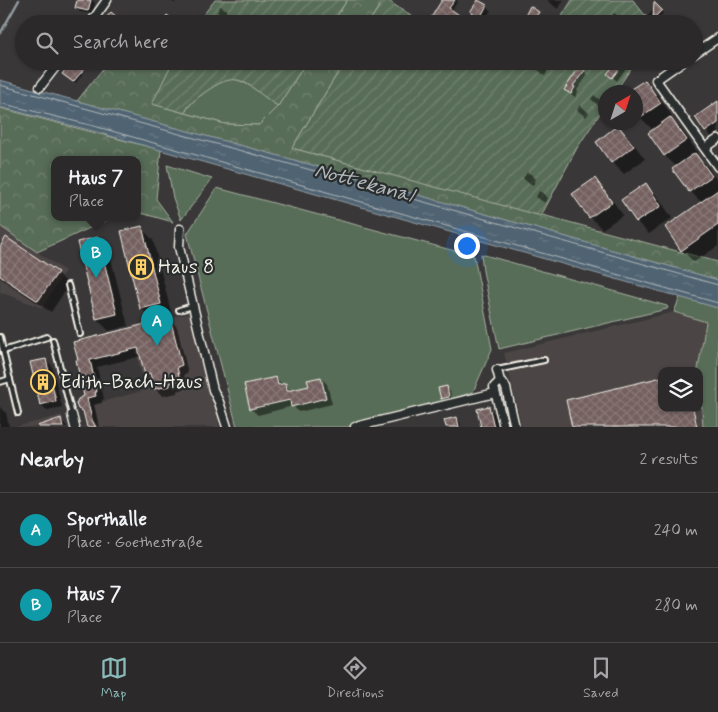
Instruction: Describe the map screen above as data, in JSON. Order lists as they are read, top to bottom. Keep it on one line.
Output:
{"water":["Nottekanal"],"places":{"building":["Haus 8","Edith-Bach-Haus"]},"north":"top right","page":{"search":"Search here","popup":["Haus 7","Place"],"pins":["B","A"],"heading":["Nearby","2 results"],"list":[{"mark":"A","name":"Sporthalle","note":"Place · Goethestraße","value":"240 m"},{"mark":"B","name":"Haus 7","note":"Place","value":"280 m"}],"nav":["Map","Directions","Saved"]}}
